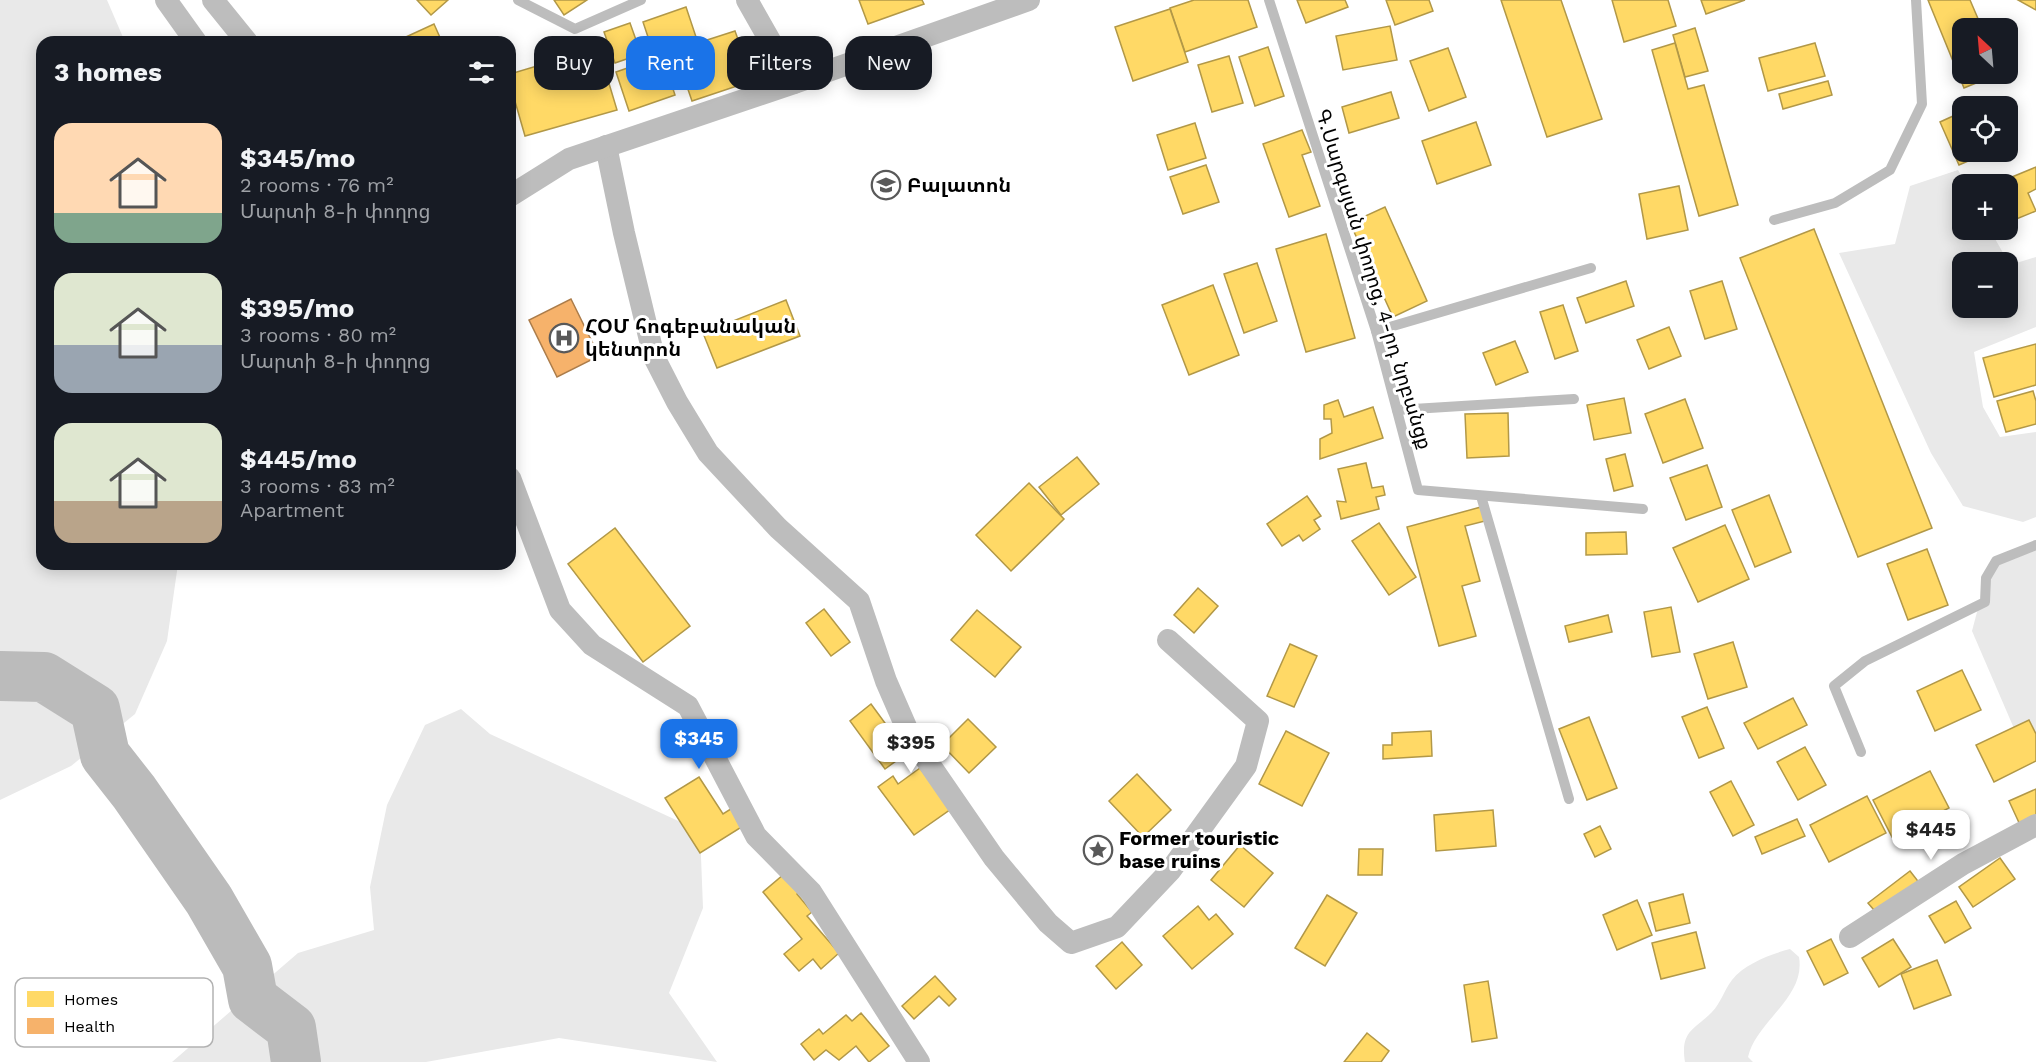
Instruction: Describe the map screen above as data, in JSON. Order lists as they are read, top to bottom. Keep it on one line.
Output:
{"streets":{"lane":["Գ.Սարգսյան փողոց, 4-րդ նրբանցք"]},"places":{"school or university":["Բալատոն"],"hospital":["ՀՕՄ հոգեբանական կենտրոն"],"place":["Former touristic base ruins"]},"legend":["Homes","Health"],"north":"top left","page":{"map_buttons":["+","−"],"chip":["Buy","Rent","Filters","New"],"heading":"3 homes","list":[{"name":"$345/mo","note":"2 rooms · 76 m² · Մարտի 8-ի փողոց"},{"name":"$395/mo","note":"3 rooms · 80 m² · Մարտի 8-ի փողոց"},{"name":"$445/mo","note":"3 rooms · 83 m² · Apartment"}],"price":["$345","$395","$445"]}}
